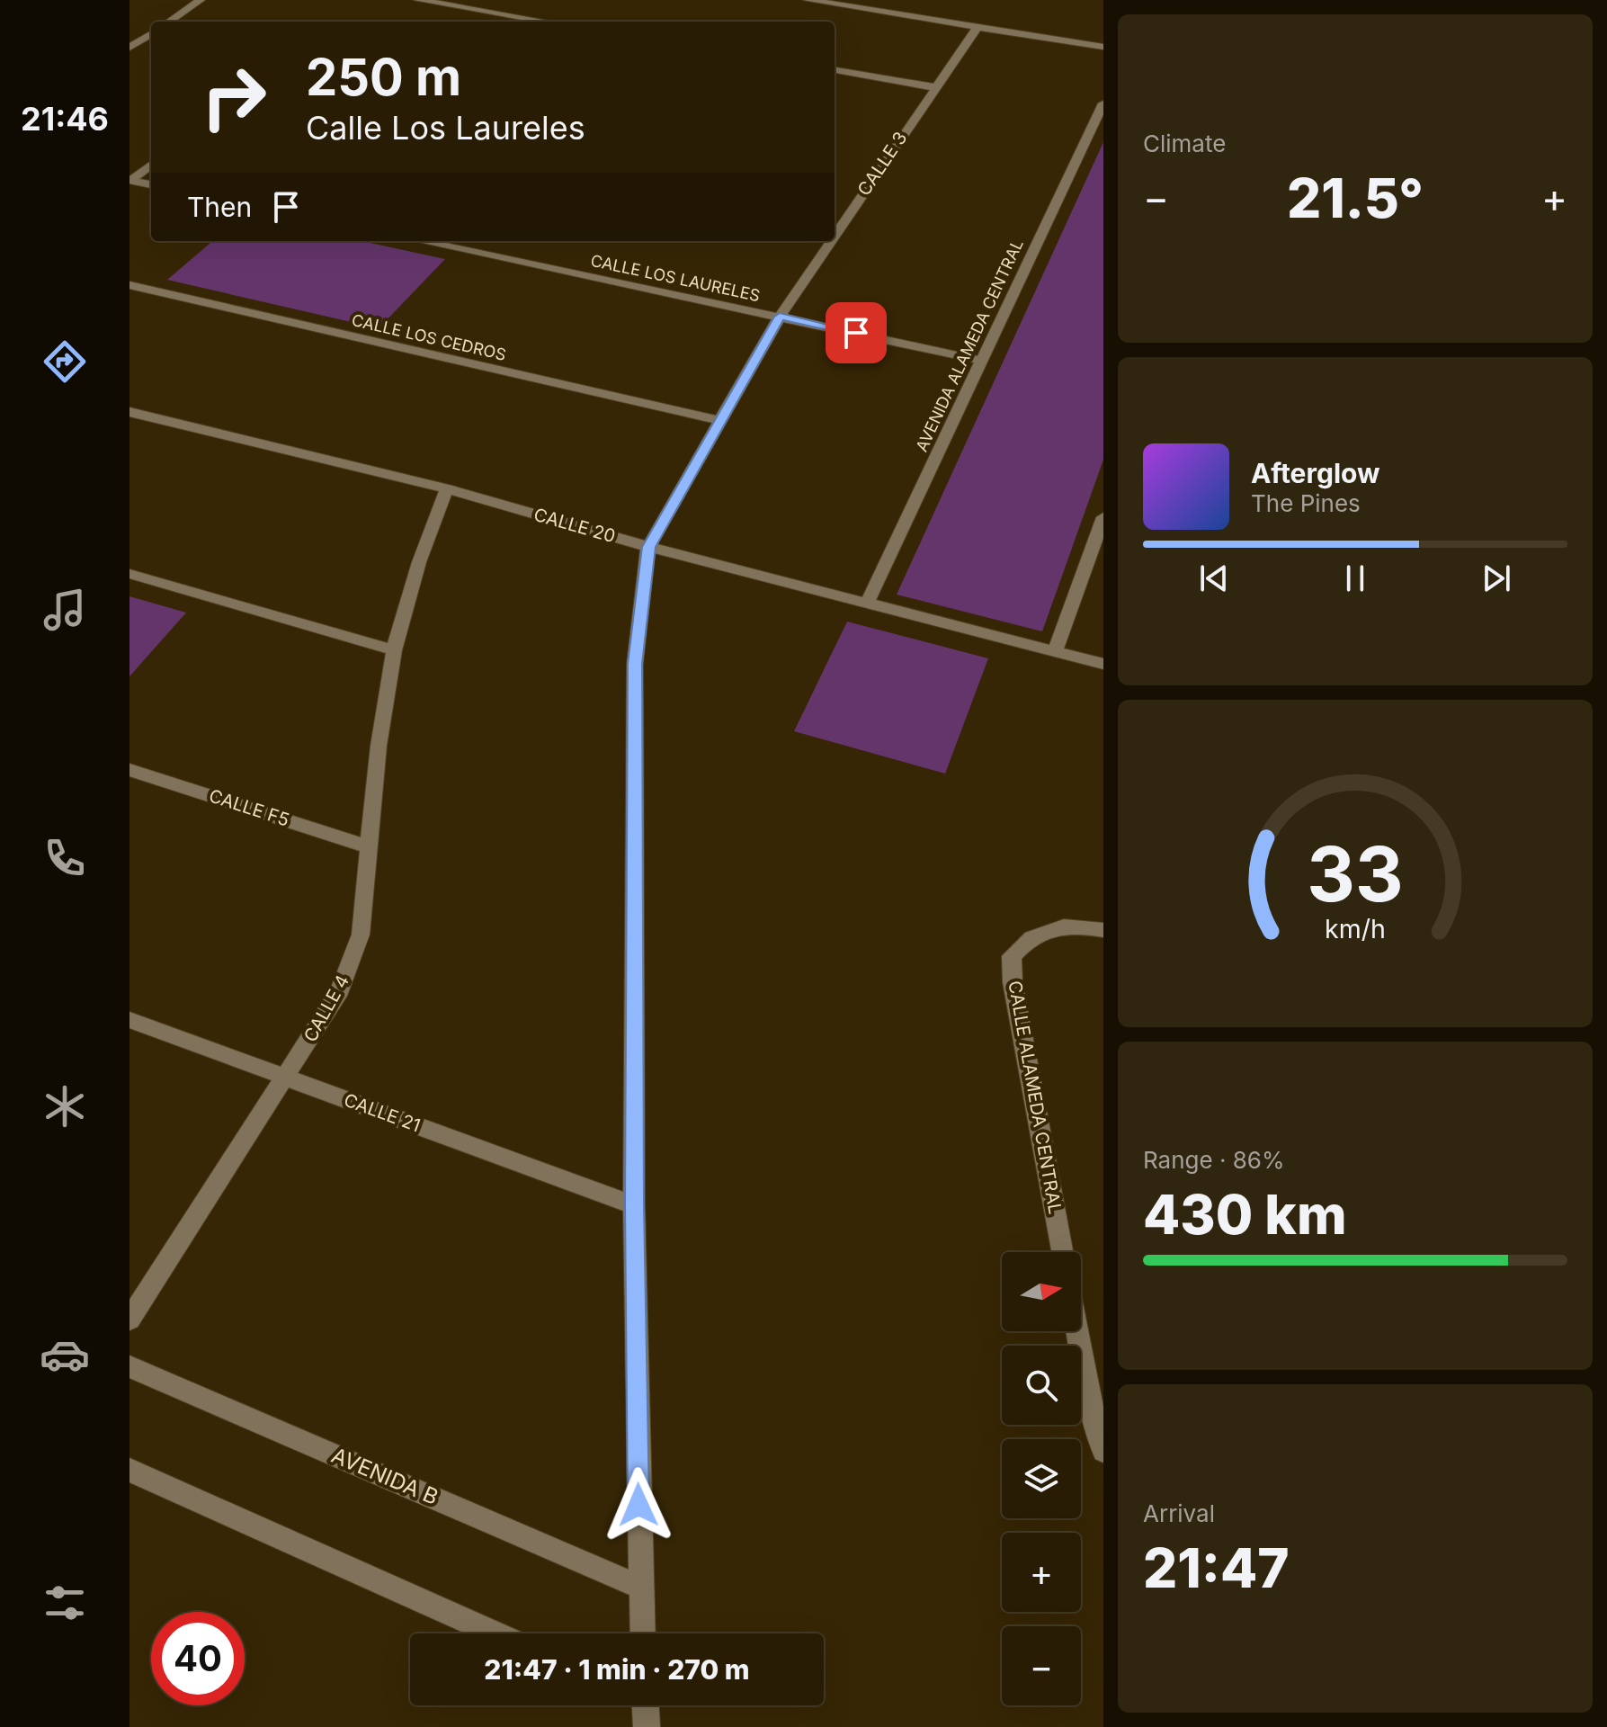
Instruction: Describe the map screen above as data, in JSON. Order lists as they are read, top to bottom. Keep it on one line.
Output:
{"streets":{"street":["CALLE 3","CALLE LOS LAURELES","CALLE LOS CEDROS","AVENIDA ALAMEDA CENTRAL","CALLE 20","CALLE F5","CALLE 4","CALLE ALAMEDA CENTRAL","CALLE 21","AVENIDA B"]},"crossings":[["CALLE 3","CALLE LOS LAURELES"],["CALLE 3","CALLE LOS CEDROS"],["CALLE 3","CALLE 20"],["CALLE 3","CALLE 21"],["CALLE 3","AVENIDA B"],["CALLE LOS LAURELES","AVENIDA ALAMEDA CENTRAL"],["AVENIDA ALAMEDA CENTRAL","CALLE 20"],["CALLE 20","CALLE 4"],["CALLE F5","CALLE 4"],["CALLE 4","CALLE 21"]],"north":"right","page":{"tabs":"21:46","tile":["Climate",["Range · 86%","430 km"],["Arrival","21:47"]],"turn":["250 m","Calle Los Laureles"],"heat":["−","21.5°","+"],"then":"Then","song":["Afterglow","The Pines"],"map_buttons":["+","−"],"limit":"40","trip":"21:47 · 1 min · 270 m","gauge":["33","km/h"]}}
